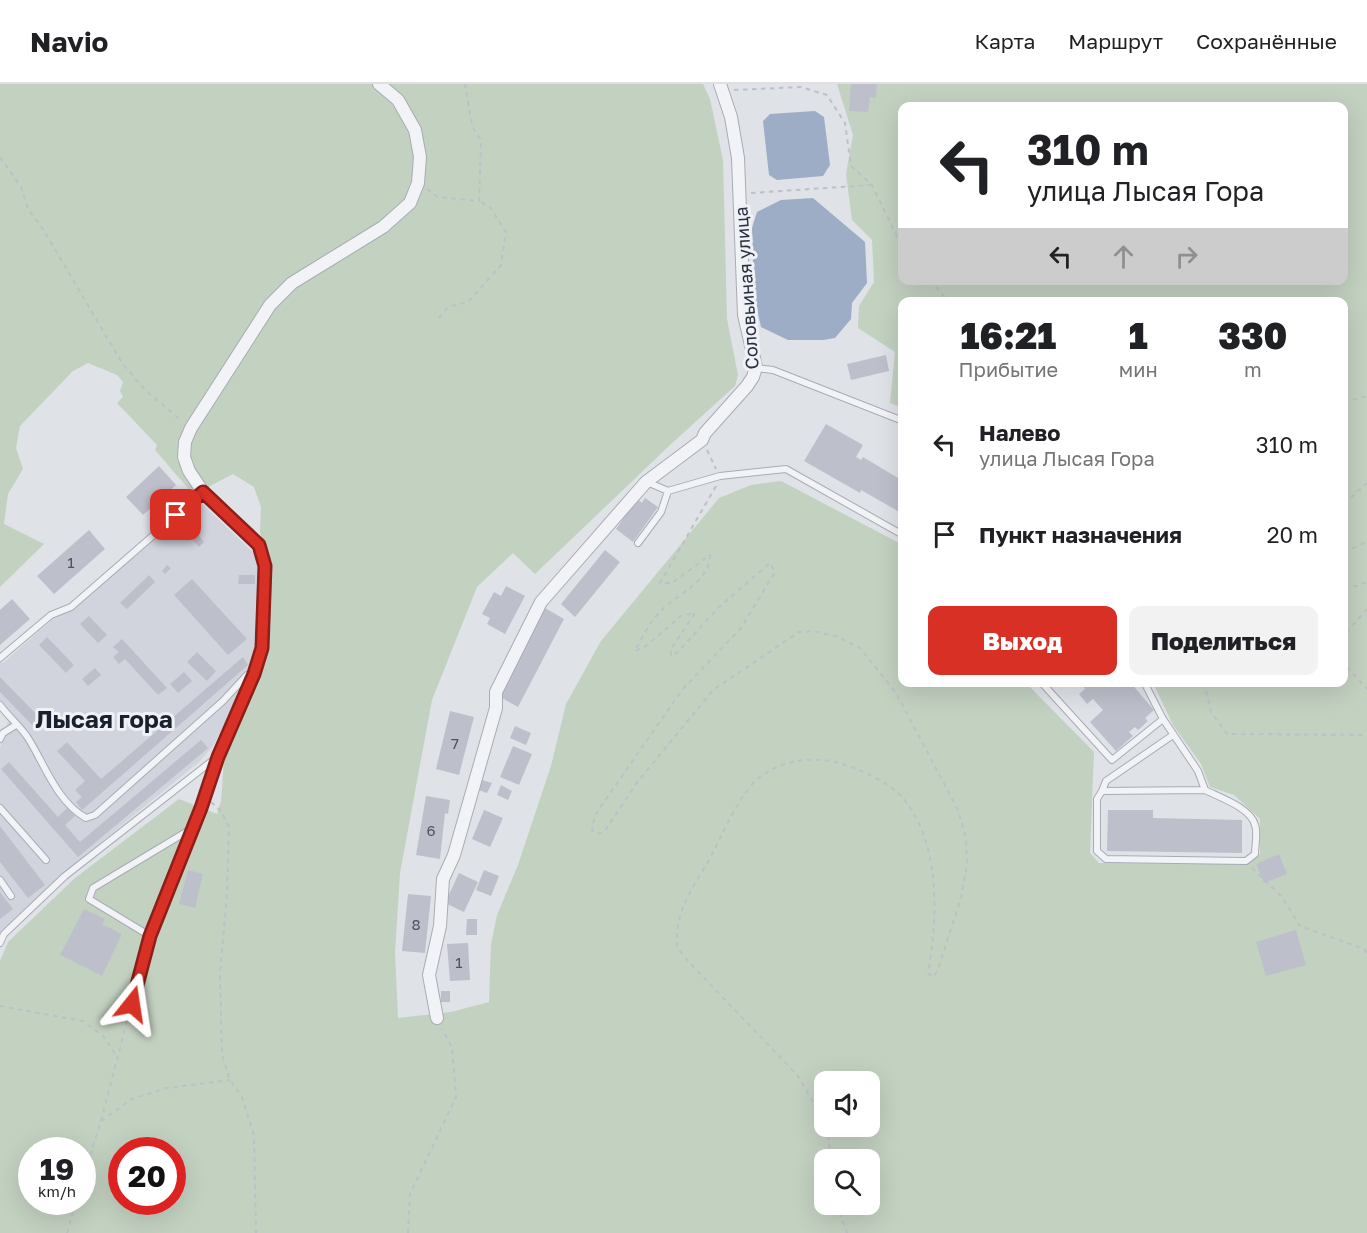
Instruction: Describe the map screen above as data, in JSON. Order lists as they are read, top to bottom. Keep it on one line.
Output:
{"streets":{"street":["Соловьиная улица"]},"districts":["Лысая гора"],"house_numbers":["1","7","6","8","1"],"page":{"header":"Navio","nav":["Карта","Маршрут","Сохранённые"],"turn":["310 m","улица Лысая Гора"],"eta":["16:21","Прибытие","1","мин","330","m"],"list":[{"name":"Налево","note":"улица Лысая Гора","value":"310 m"},{"name":"Пункт назначения","value":"20 m"}],"buttons":["Выход","Поделиться"],"speed":"19 km/h","limit":"20"}}
